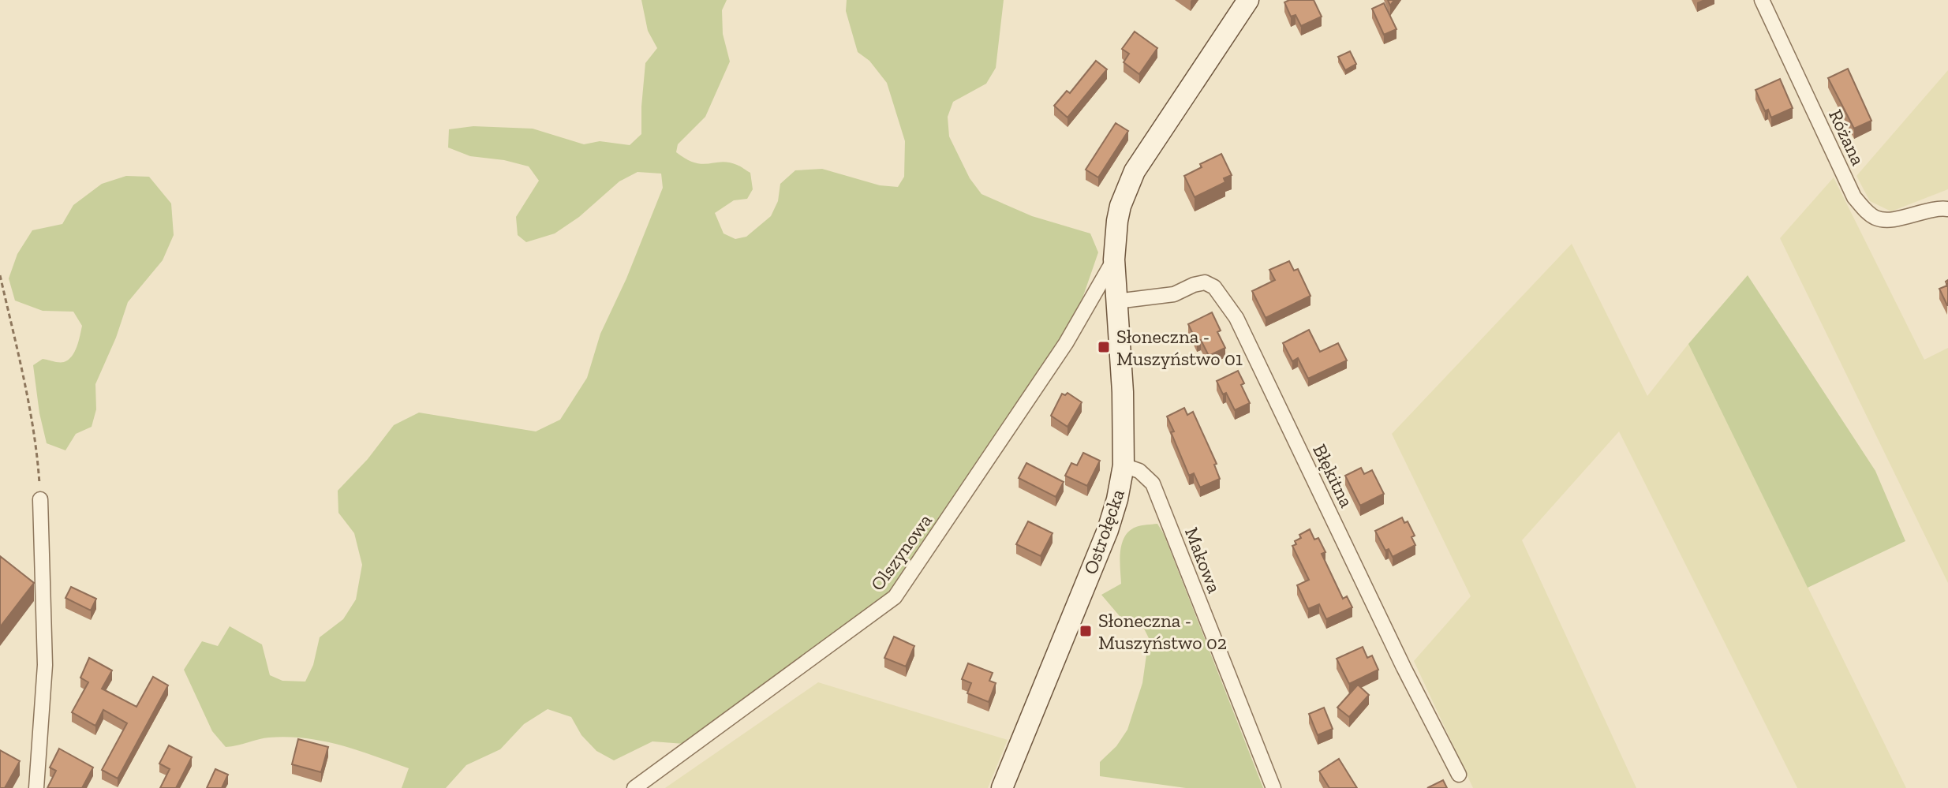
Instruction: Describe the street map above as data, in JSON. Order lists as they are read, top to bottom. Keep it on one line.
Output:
{"streets":{"street":["Różana","Błękitna","Ostrołęcka","Olszynowa","Makowa"]},"crossings":[["Błękitna","Ostrołęcka"],["Ostrołęcka","Olszynowa"],["Ostrołęcka","Makowa"]],"places":{"transit":["Słoneczna - Muszyństwo 01","Słoneczna - Muszyństwo 02"]}}
